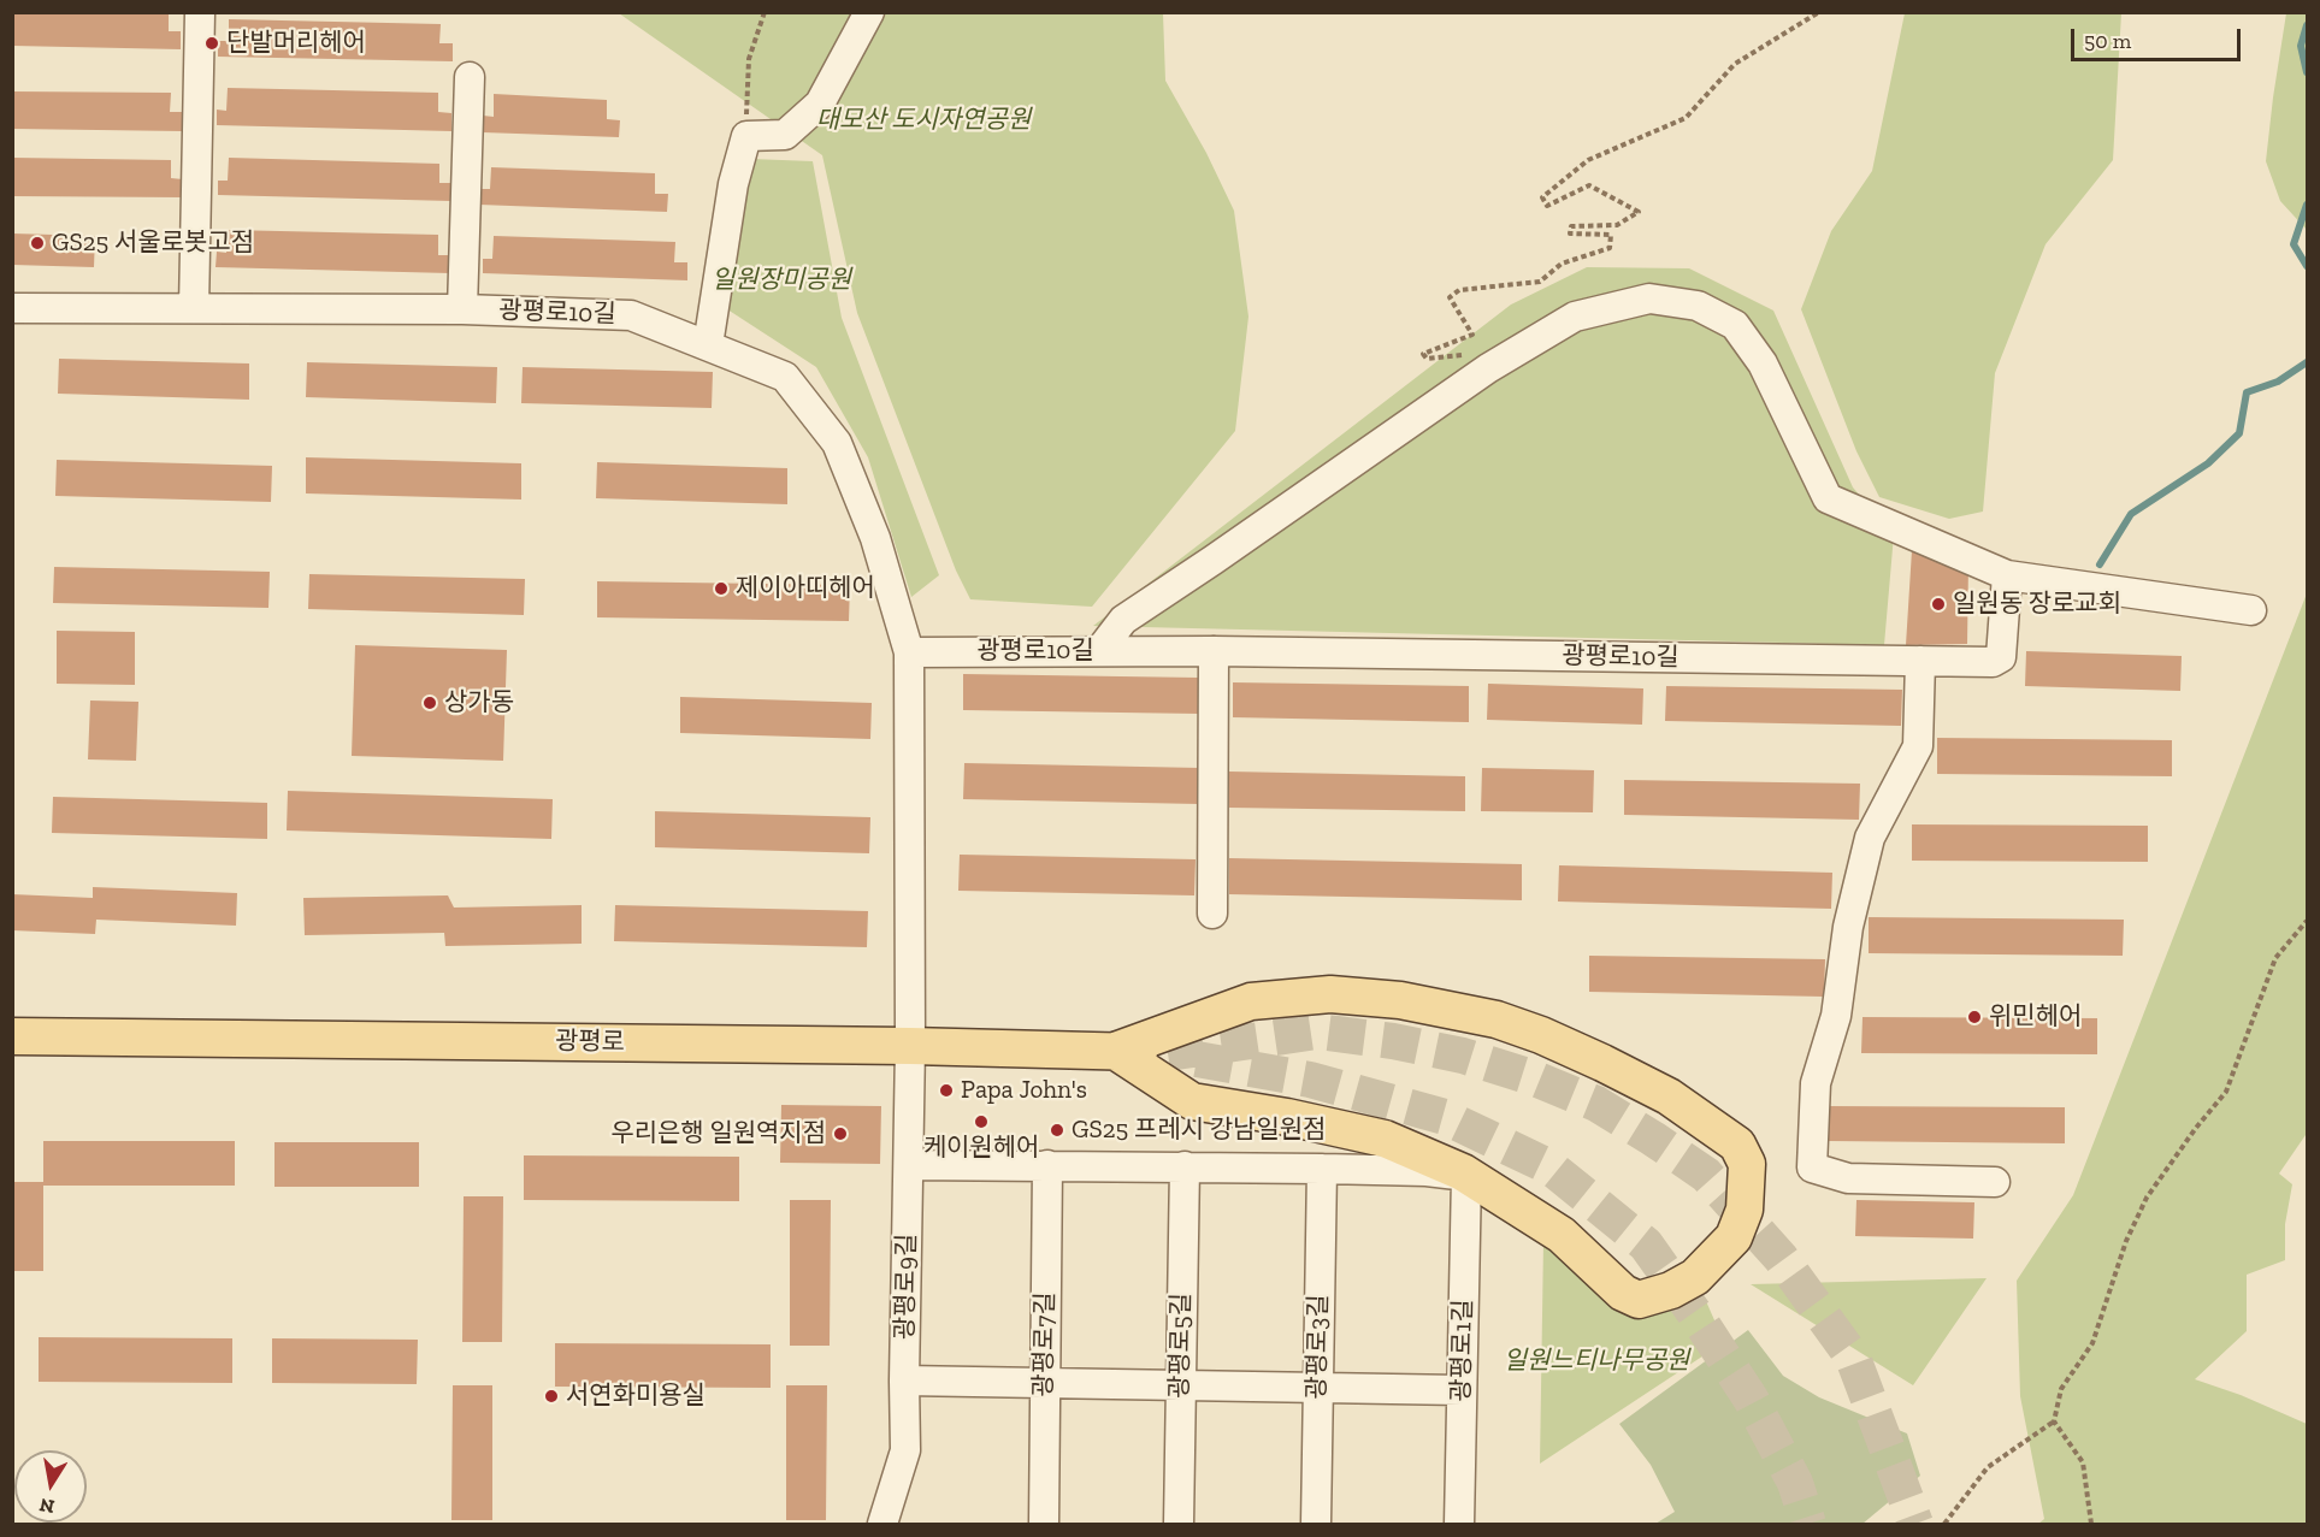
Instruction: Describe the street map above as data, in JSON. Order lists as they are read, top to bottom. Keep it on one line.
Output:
{"streets":{"main road":["광평로"],"street":["광평로10길","광평로9길","광평로7길","광평로5길","광평로3길","광평로1길"]},"crossings":[["광평로10길","광평로"],["광평로10길","광평로9길"],["광평로","광평로9길"],["광평로3길","광평로1길"]],"parks":["대모산 도시자연공원","일원장미공원","일원느티나무공원"],"places":["단발머리헤어","GS25 서울로봇고점","제이아띠헤어","일원동 장로교회","상가동","위민헤어","Papa John's","케이원헤어","GS25 프레시 강남일원점","우리은행 일원역지점","서연화미용실"],"scale_bar":"50 m","north":"bottom"}
